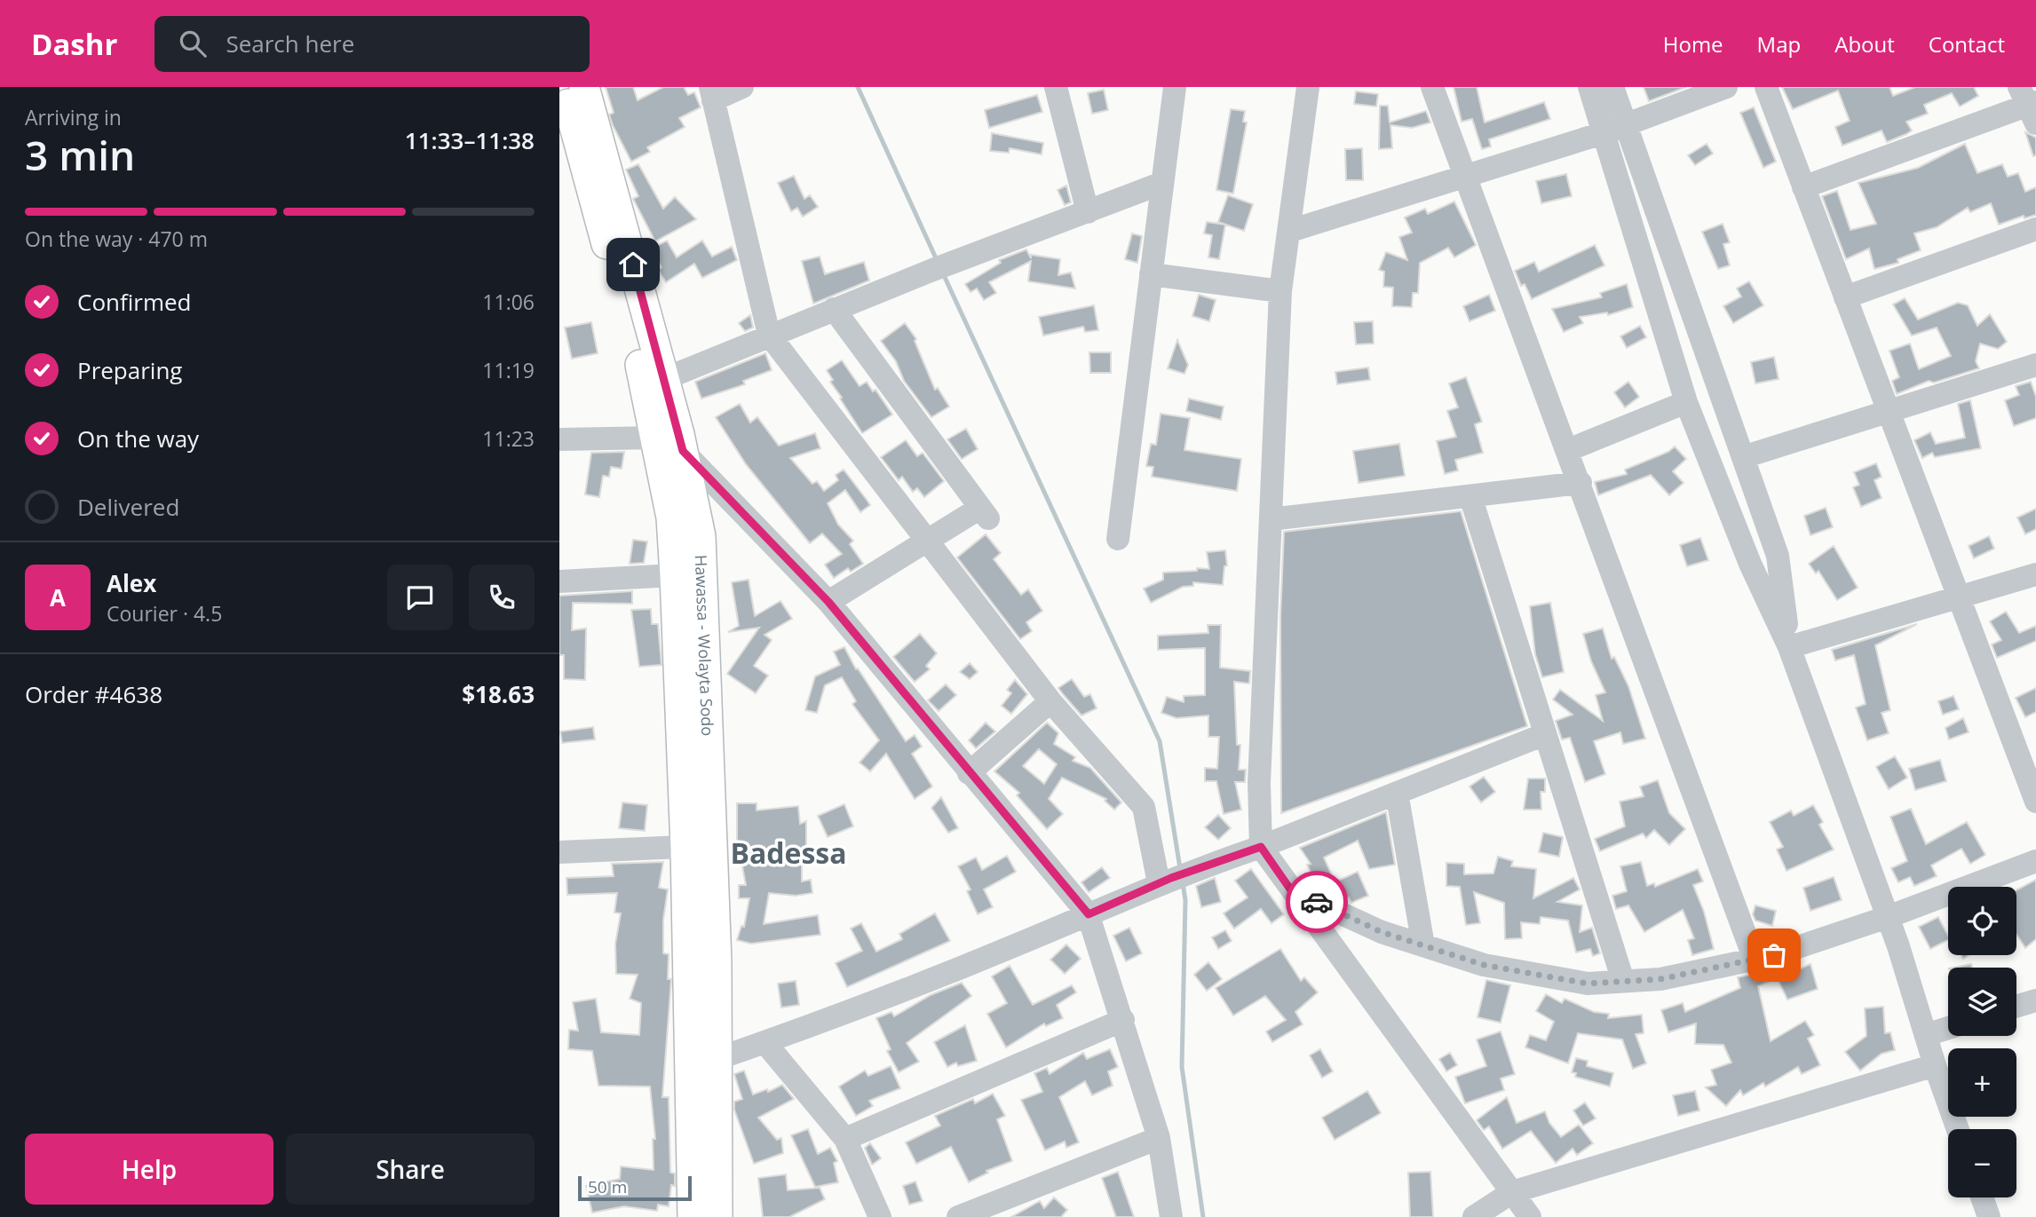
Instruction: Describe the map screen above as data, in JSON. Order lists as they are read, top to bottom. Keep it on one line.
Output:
{"streets":{"main road":["Hawassa - Wolayta Sodo"]},"districts":["Badessa"],"scale_bar":"50 m","page":{"header":"Dashr","search":"Search here","nav":["Home","Map","About","Contact"],"heading":["3 min","Arriving in","11:33–11:38"],"panel":["Alex","Courier · 4.5","Order #4638","$18.63"],"bar":"On the way · 470 m","list":[["Confirmed","11:06"],["Preparing","11:19"],["On the way","11:23"],"Delivered"],"round":"A","map_buttons":["+","−"],"buttons":["Help","Share"],"scale":"50 m"}}
